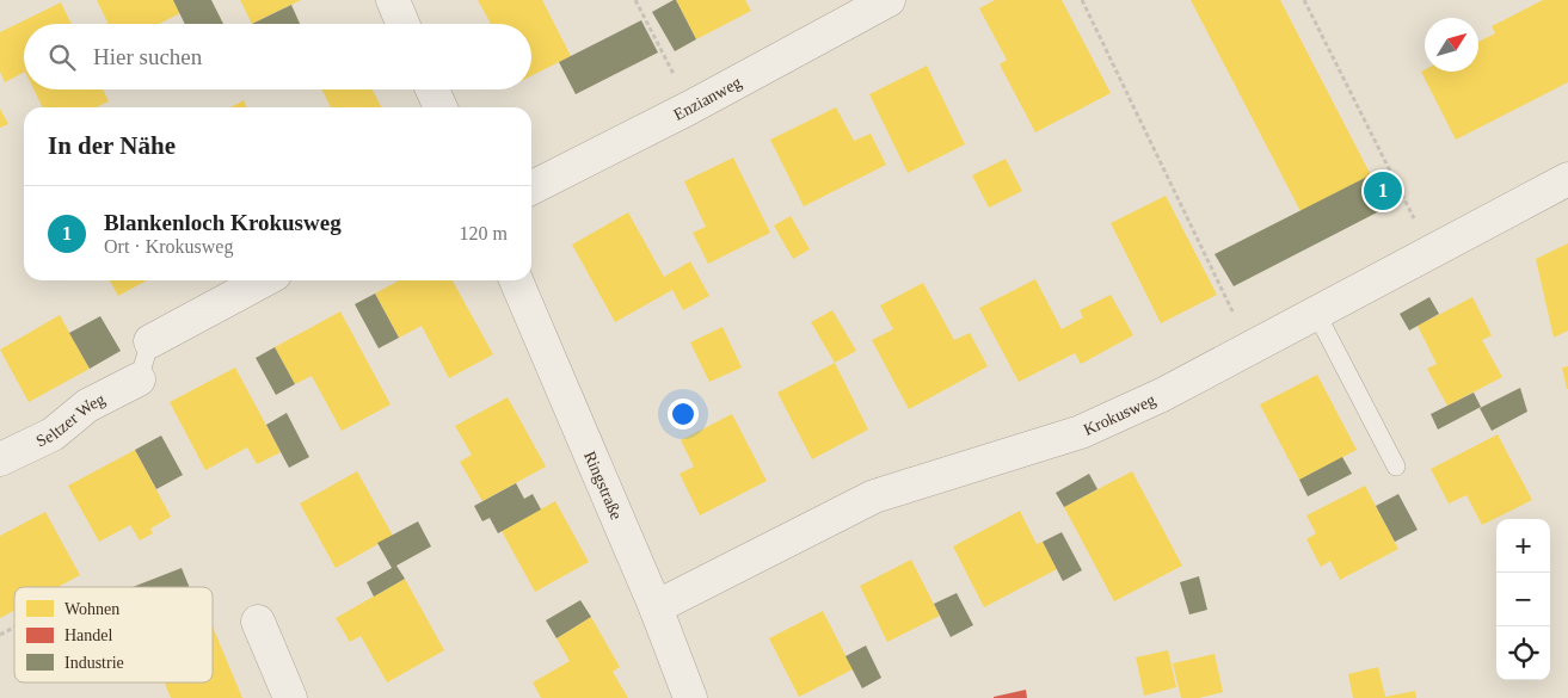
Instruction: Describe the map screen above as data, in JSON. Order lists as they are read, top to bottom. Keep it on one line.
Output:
{"streets":{"street":["Enzianweg","Krokusweg","Seltzer Weg","Ringstraße"]},"crossings":[["Krokusweg","Ringstraße"]],"legend":["Wohnen","Handel","Industrie"],"north":"top right","page":{"search":"Hier suchen","heading":"In der Nähe","pins":"1","list":[{"mark":"1","name":"Blankenloch Krokusweg","note":"Ort · Krokusweg","value":"120 m"}],"map_buttons":["+","−"]}}
